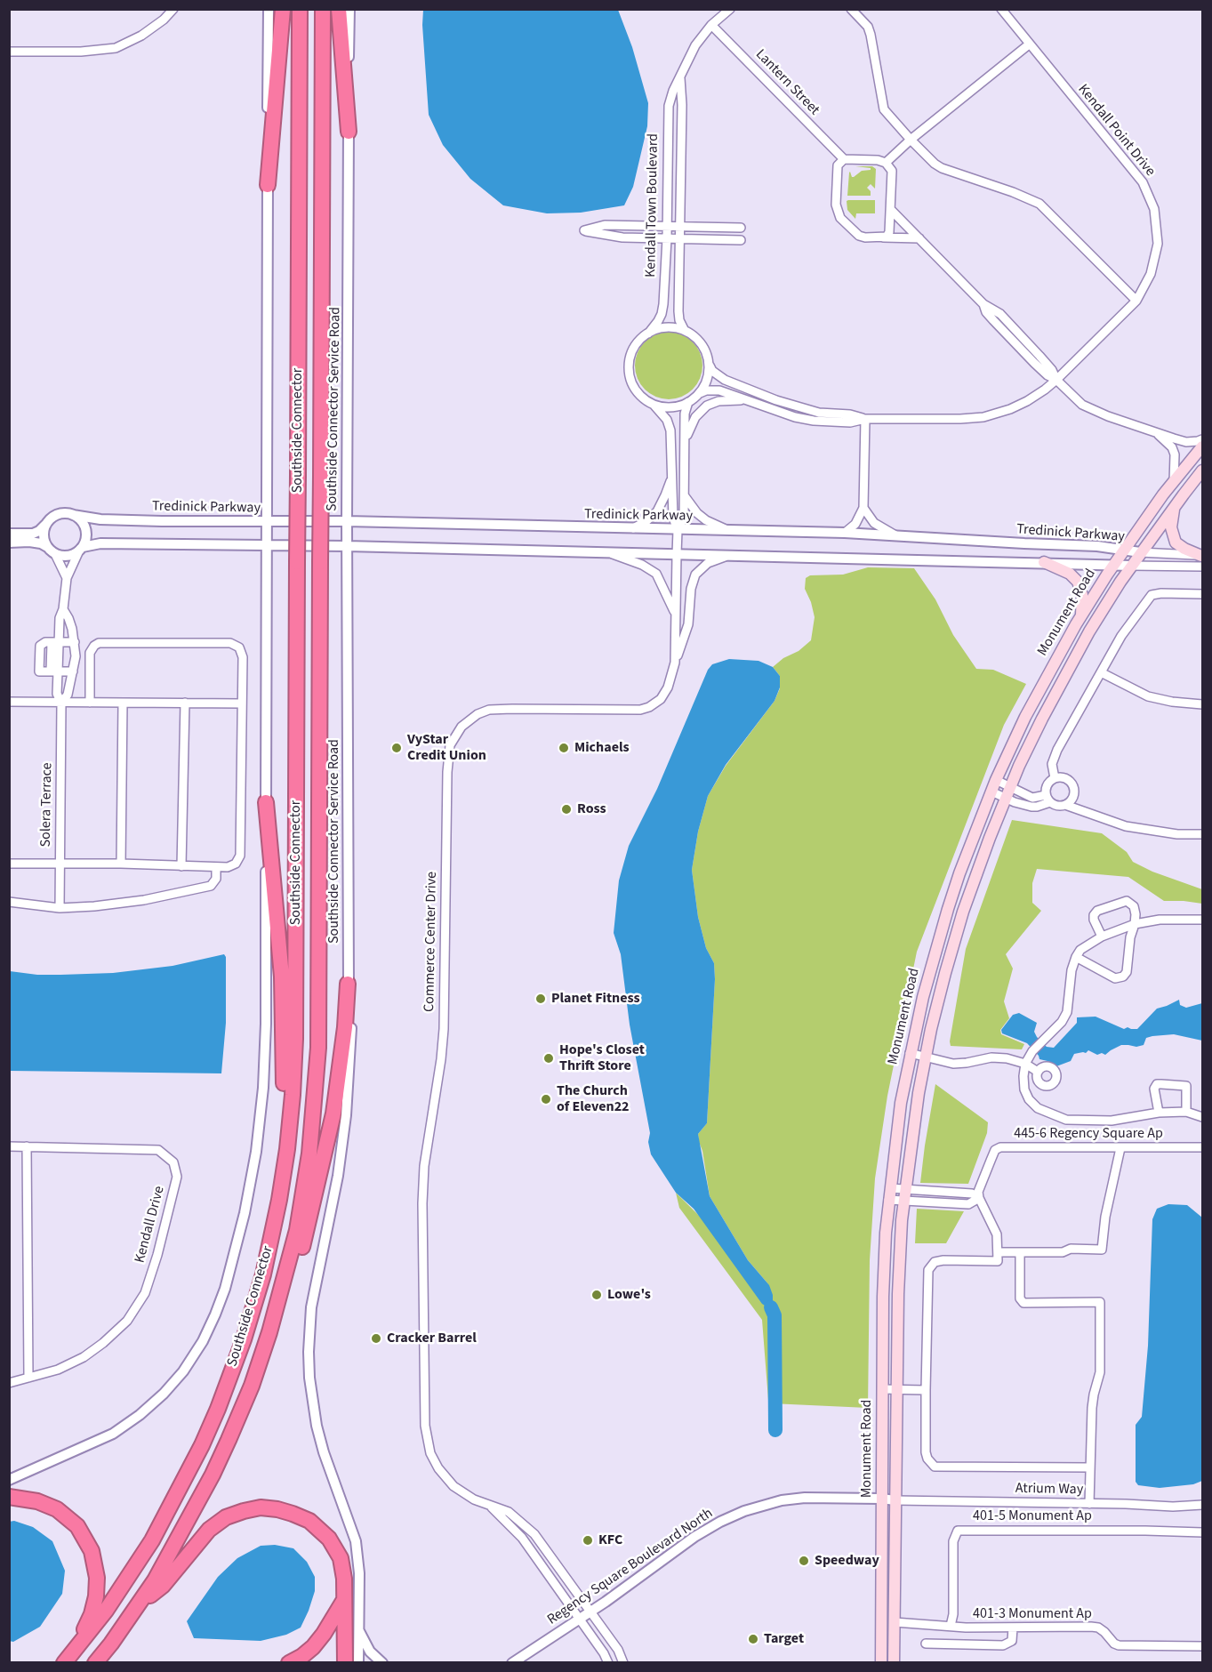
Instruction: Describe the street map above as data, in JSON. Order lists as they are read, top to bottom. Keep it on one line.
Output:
{"streets":{"highway":["Southside Connector"],"main road":["Monument Road"],"street":["Lantern Street","Kendall Point Drive","Kendall Town Boulevard","Southside Connector Service Road","Tredinick Parkway","Solera Terrace","Commerce Center Drive","445-6 Regency Square Ap","Kendall Drive","Atrium Way","401-5 Monument Ap","Regency Square Boulevard North","401-3 Monument Ap"]},"crossings":[["Lantern Street","Kendall Town Boulevard"],["Kendall Town Boulevard","Commerce Center Drive"],["Southside Connector Service Road","Tredinick Parkway"],["Tredinick Parkway","Monument Road"],["Tredinick Parkway","Solera Terrace"],["Tredinick Parkway","Commerce Center Drive"],["Monument Road","Atrium Way"],["Monument Road","Regency Square Boulevard North"],["Monument Road","401-3 Monument Ap"],["Commerce Center Drive","Regency Square Boulevard North"],["Atrium Way","Regency Square Boulevard North"],["401-5 Monument Ap","401-3 Monument Ap"]],"places":["VyStar Credit Union","Michaels","Ross","Planet Fitness","Hope's Closet Thrift Store","The Church of Eleven22","Lowe's","Cracker Barrel","KFC","Speedway","Target"]}
